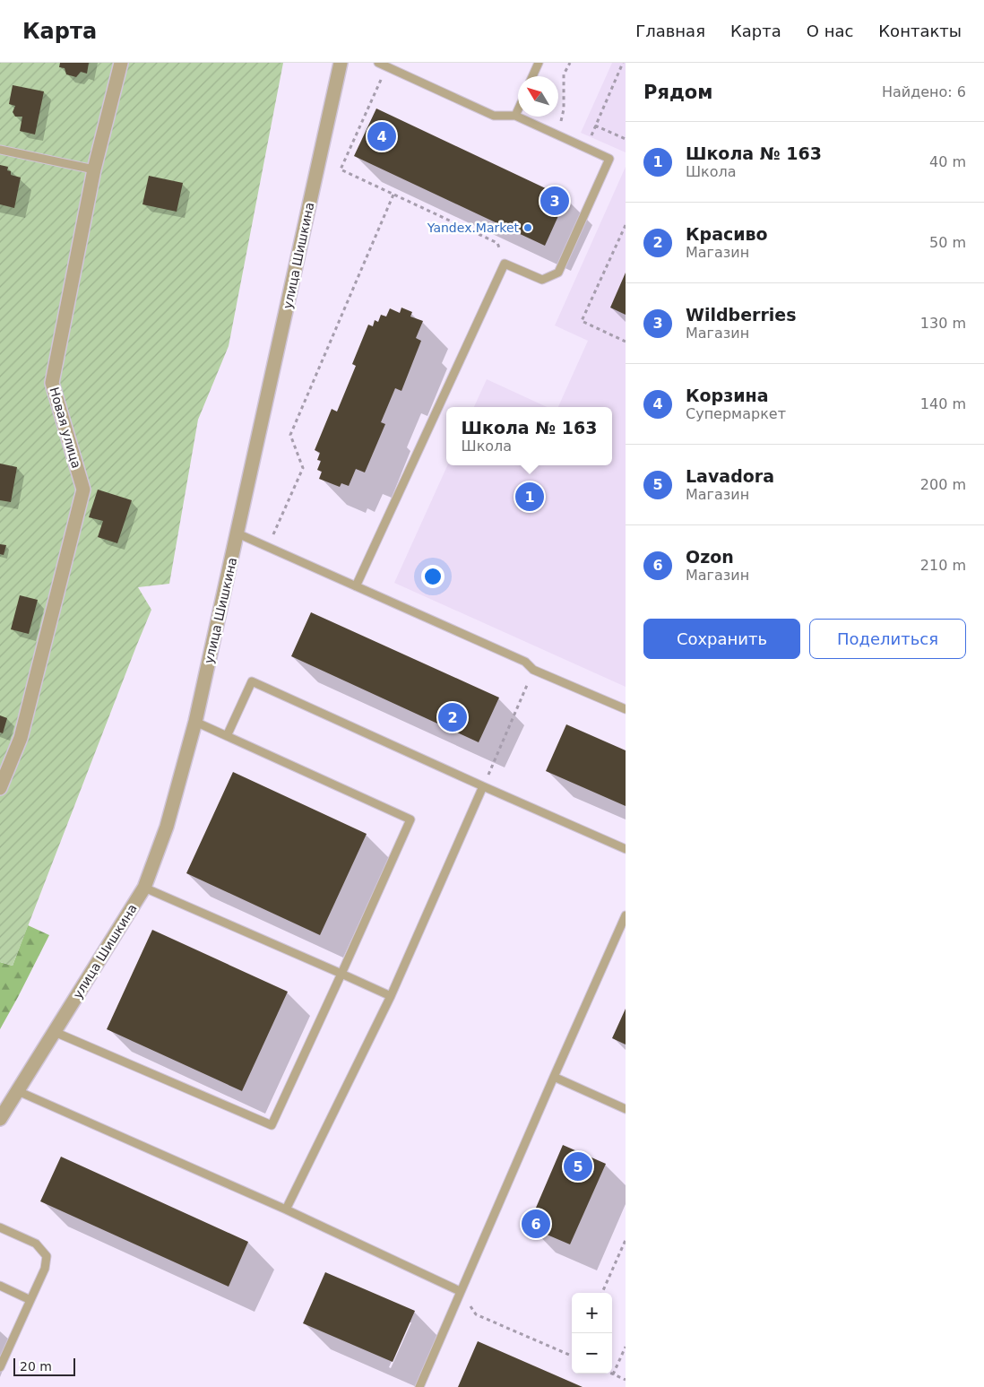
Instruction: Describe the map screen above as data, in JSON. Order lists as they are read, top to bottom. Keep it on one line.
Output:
{"streets":{"street":["улица Шишкина","Новая улица"]},"places":["Yandex.Market"],"scale_bar":"20 m","north":"top left","page":{"header":"Карта","nav":["Главная","Карта","О нас","Контакты"],"heading":["Рядом","Найдено: 6"],"pins":["4","3","1","2","5","6"],"list":[{"mark":"1","name":"Школа № 163","note":"Школа","value":"40 m"},{"mark":"2","name":"Красиво","note":"Магазин","value":"50 m"},{"mark":"3","name":"Wildberries","note":"Магазин","value":"130 m"},{"mark":"4","name":"Корзина","note":"Супермаркет","value":"140 m"},{"mark":"5","name":"Lavadora","note":"Магазин","value":"200 m"},{"mark":"6","name":"Ozon","note":"Магазин","value":"210 m"}],"popup":["Школа № 163","Школа"],"buttons":["Сохранить","Поделиться"],"map_buttons":["+","−"],"scale":"20 m"}}
